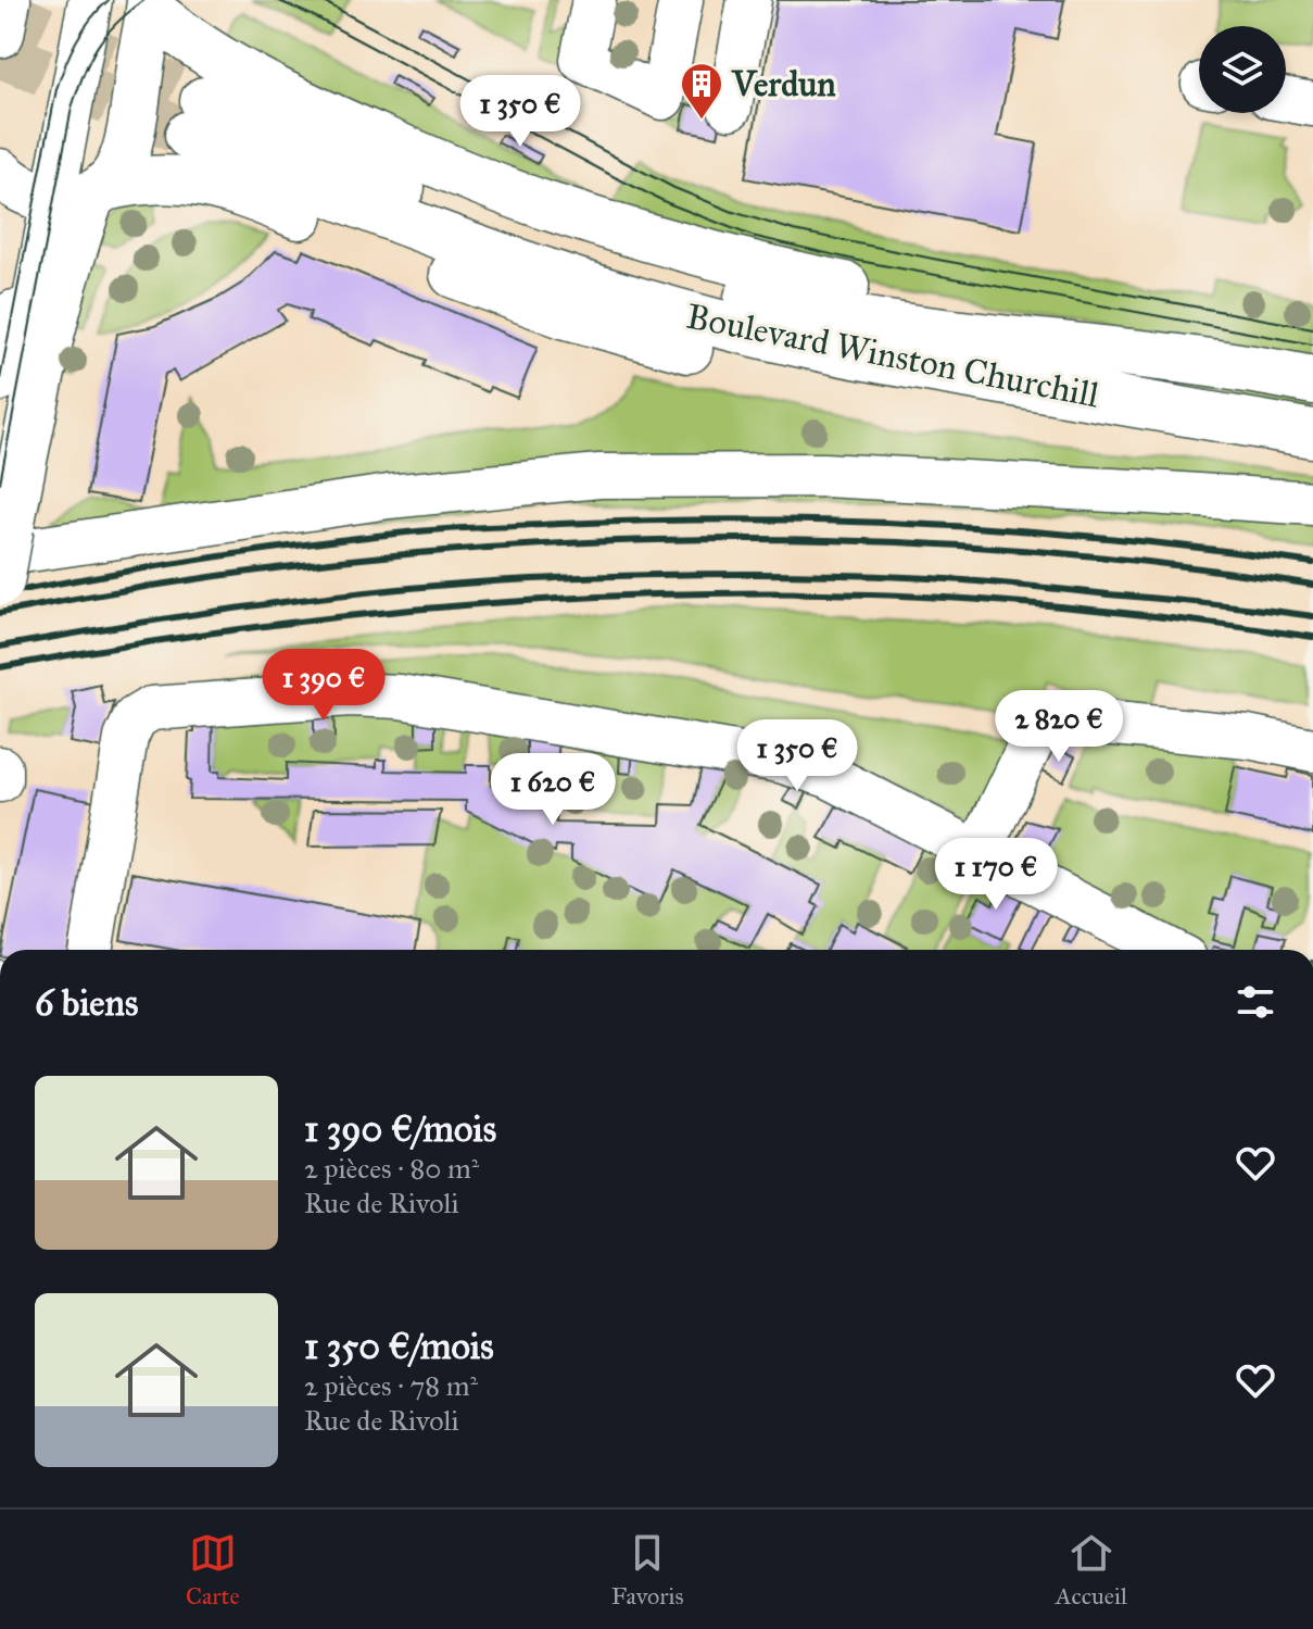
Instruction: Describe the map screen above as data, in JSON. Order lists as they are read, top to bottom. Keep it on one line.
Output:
{"streets":{"main road":["Boulevard Winston Churchill"]},"places":{"building":["Verdun"]},"page":{"price":["1 350 €","1 390 €","2 820 €","1 350 €","1 620 €","1 170 €"],"heading":"6 biens","list":[{"name":"1 390 €/mois","note":"2 pièces · 80 m² · Rue de Rivoli"},{"name":"1 350 €/mois","note":"2 pièces · 78 m² · Rue de Rivoli"}],"tabs":["Carte","Favoris","Accueil"]}}
